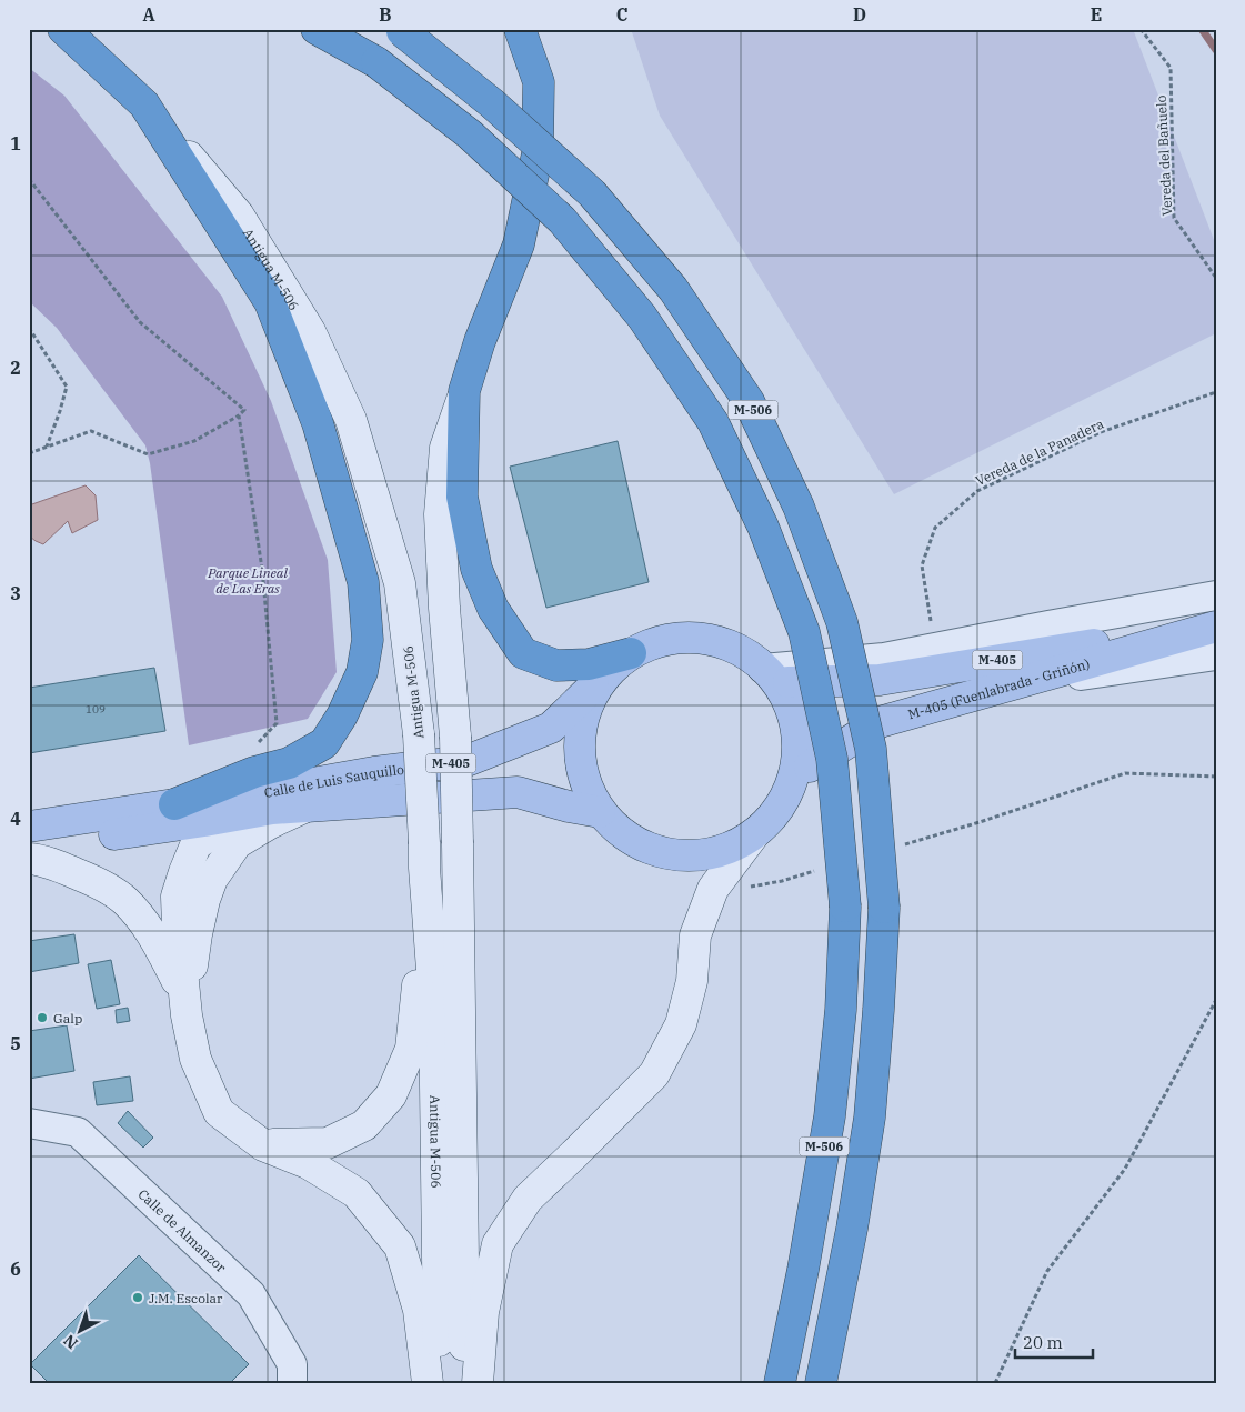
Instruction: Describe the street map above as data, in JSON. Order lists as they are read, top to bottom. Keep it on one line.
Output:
{"streets":{"highway":["M-506"],"main road":["M-405","M-405 (Fuenlabrada - Griñón)","Calle de Luis Sauquillo"],"street":["Antigua M-506","Calle de Almanzor"],"path":["Vereda del Bañuelo","Vereda de la Panadera"]},"crossings":[["M-405","M-405 (Fuenlabrada - Griñón)"],["M-405","Calle de Luis Sauquillo"]],"parks":["Parque Lineal de Las Eras"],"places":["Galp","J.M. Escolar"],"house_numbers":["109"],"scale_bar":"20 m","north":"bottom left","grid":{"columns":["A","B","C","D","E"],"rows":["1","2","3","4","5","6"]}}
